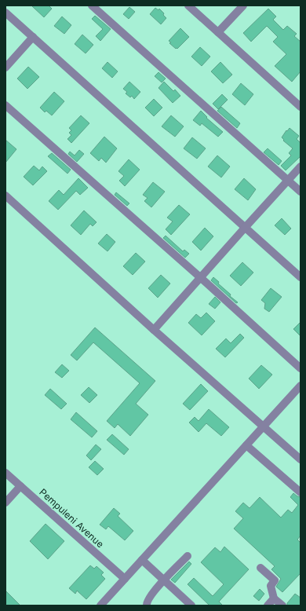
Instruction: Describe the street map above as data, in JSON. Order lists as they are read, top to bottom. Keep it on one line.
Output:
{"streets":{"street":["Pempuleni Avenue"]}}
